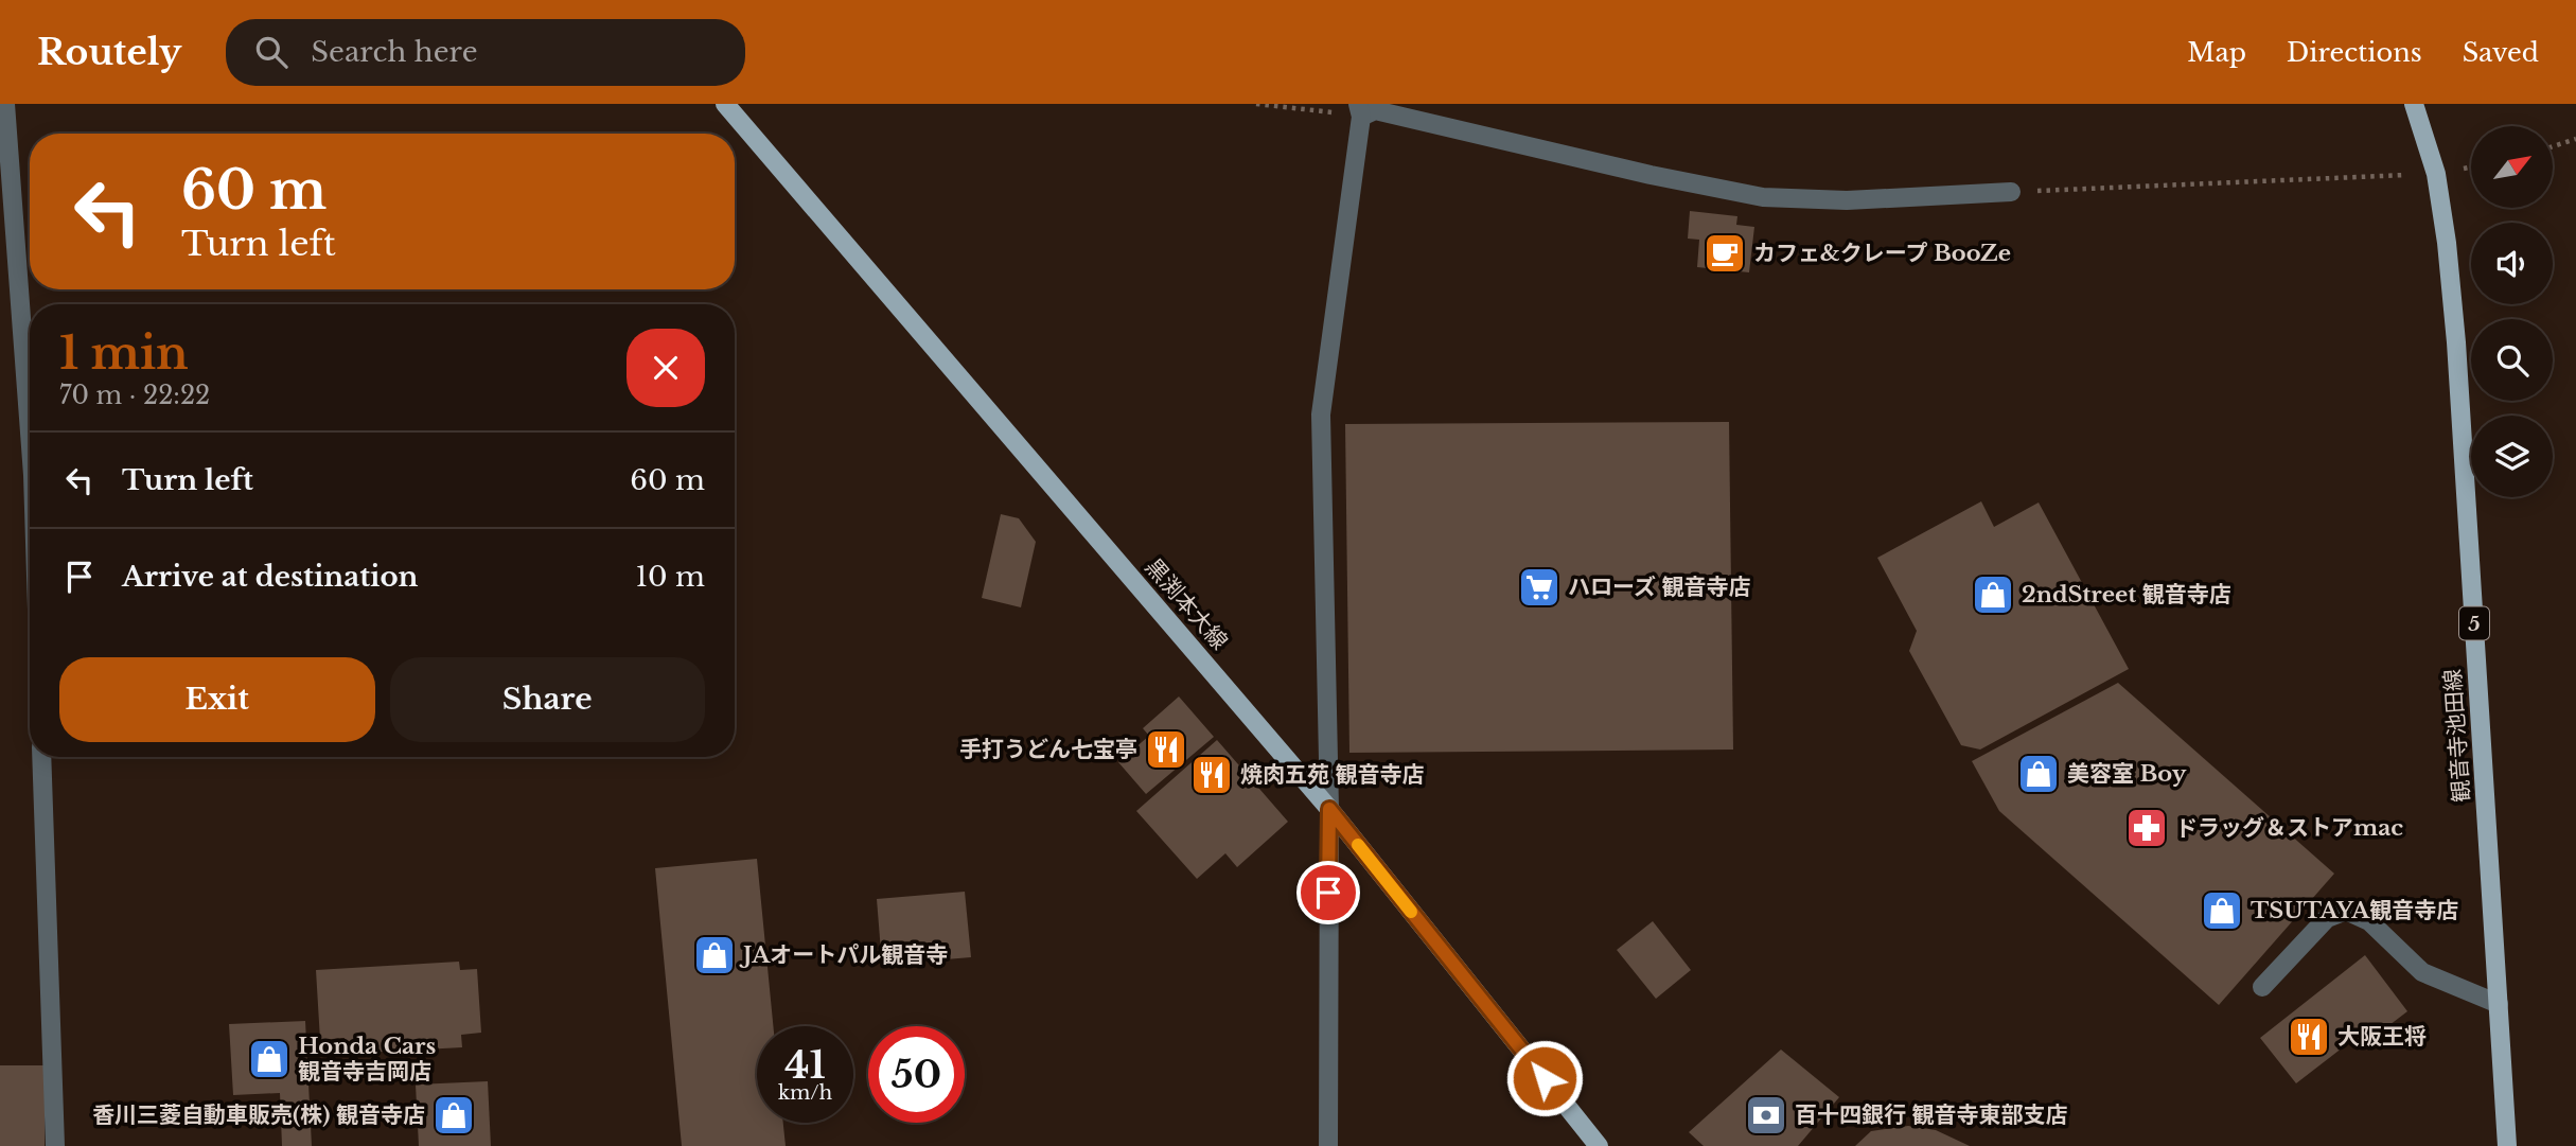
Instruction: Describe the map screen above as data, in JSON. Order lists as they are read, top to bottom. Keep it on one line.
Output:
{"streets":{"main road":["黒渕本大線","5","観音寺池田線"]},"places":{"cafe":["カフェ&クレープ BooZe"],"supermarket":["ハローズ 観音寺店"],"shop":["2ndStreet 観音寺店","美容室 Boy","TSUTAYA観音寺店","JAオートパル観音寺","Honda Cars 観音寺吉岡店","香川三菱自動車販売(株) 観音寺店"],"restaurant":["手打うどん七宝亭","焼肉五苑 観音寺店","大阪王将"],"pharmacy":["ドラッグ＆ストアmac"],"bank":["百十四銀行 観音寺東部支店"]},"north":"top right","page":{"header":"Routely","search":"Search here","nav":["Map","Directions","Saved"],"turn":["60 m","Turn left"],"heading":["1 min","70 m · 22:22"],"list":[{"name":"Turn left","value":"60 m"},{"name":"Arrive at destination","value":"10 m"}],"buttons":["Exit","Share"],"speed":"41 km/h","limit":"50"}}
